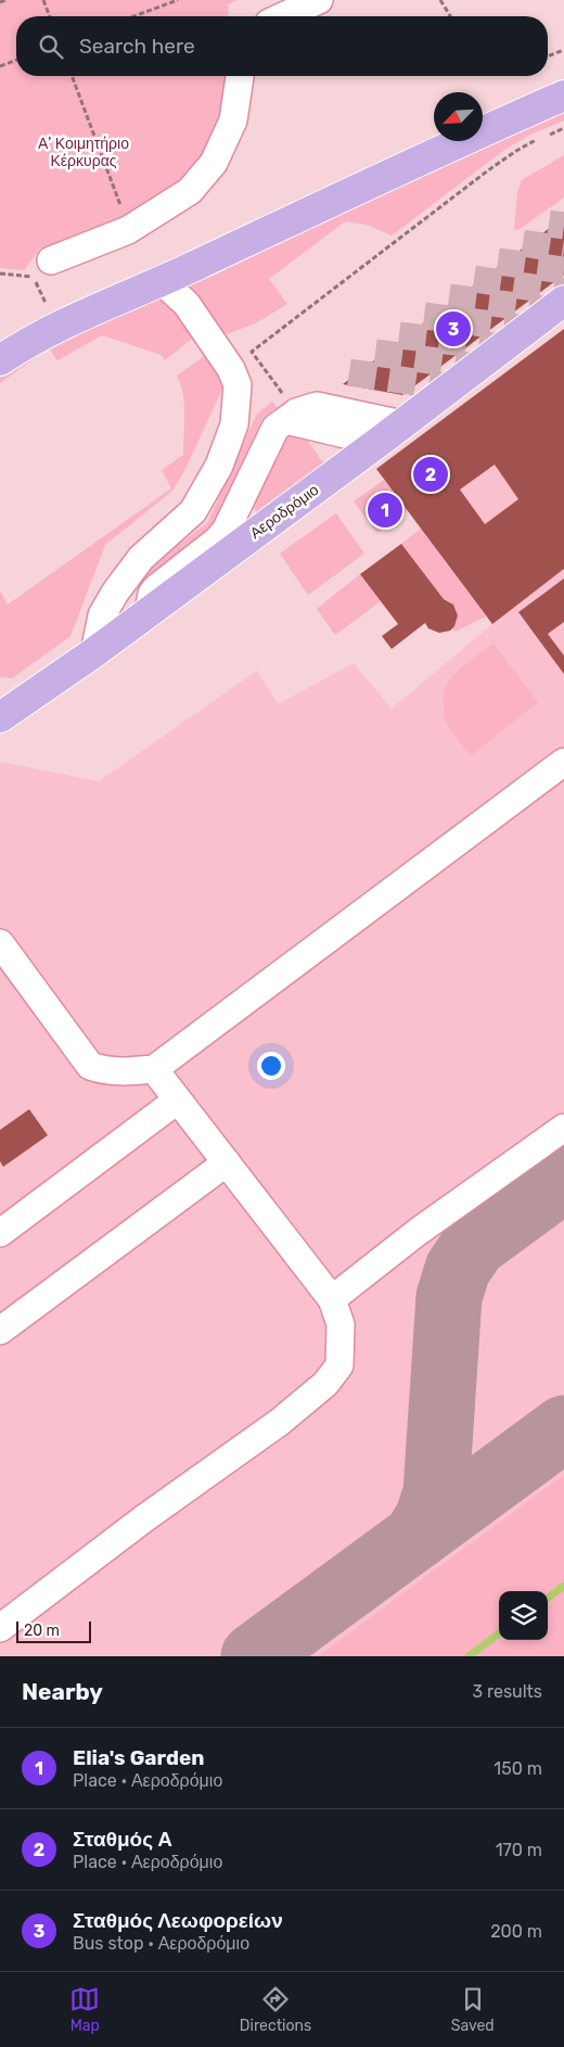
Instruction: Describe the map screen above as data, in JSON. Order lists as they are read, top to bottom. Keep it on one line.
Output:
{"streets":{"main road":["Αεροδρόμιο"]},"parks":["Α' Κοιμητήριο Κέρκυρας"],"scale_bar":"20 m","north":"bottom left","page":{"search":"Search here","pins":["3","2","1"],"scale":"20 m","heading":["Nearby","3 results"],"list":[{"mark":"1","name":"Elia's Garden","note":"Place · Αεροδρόμιο","value":"150 m"},{"mark":"2","name":"Σταθμός Α","note":"Place · Αεροδρόμιο","value":"170 m"},{"mark":"3","name":"Σταθμός Λεωφορείων","note":"Bus stop · Αεροδρόμιο","value":"200 m"}],"nav":["Map","Directions","Saved"]}}
